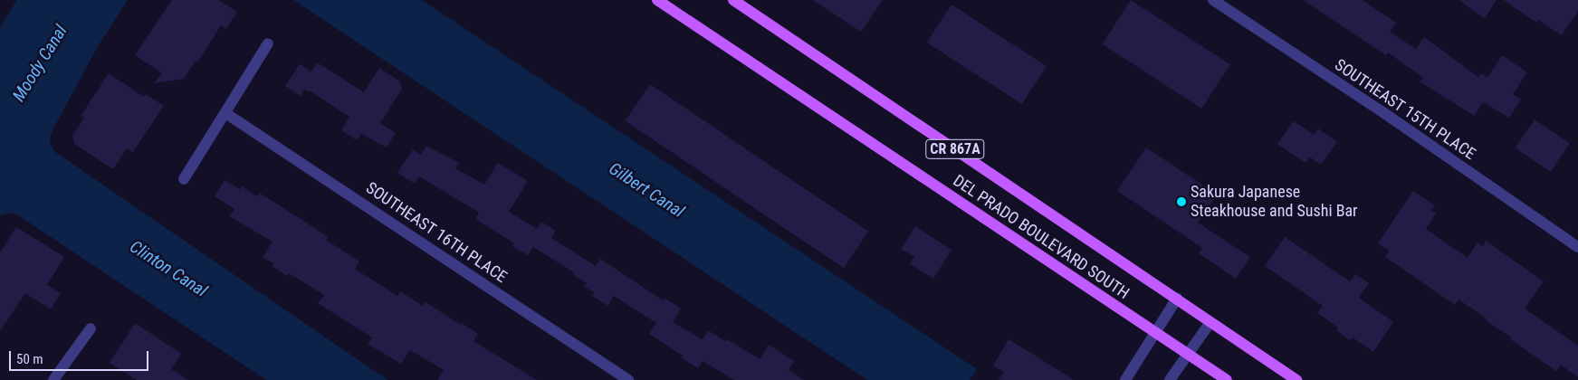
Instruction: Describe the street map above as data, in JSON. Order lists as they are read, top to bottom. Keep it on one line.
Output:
{"streets":{"main road":["CR 867A","DEL PRADO BOULEVARD SOUTH"],"street":["SOUTHEAST 15TH PLACE","SOUTHEAST 16TH PLACE"]},"water":["Moody Canal","Gilbert Canal","Clinton Canal"],"places":["Sakura Japanese Steakhouse and Sushi Bar"],"scale_bar":"50 m"}
